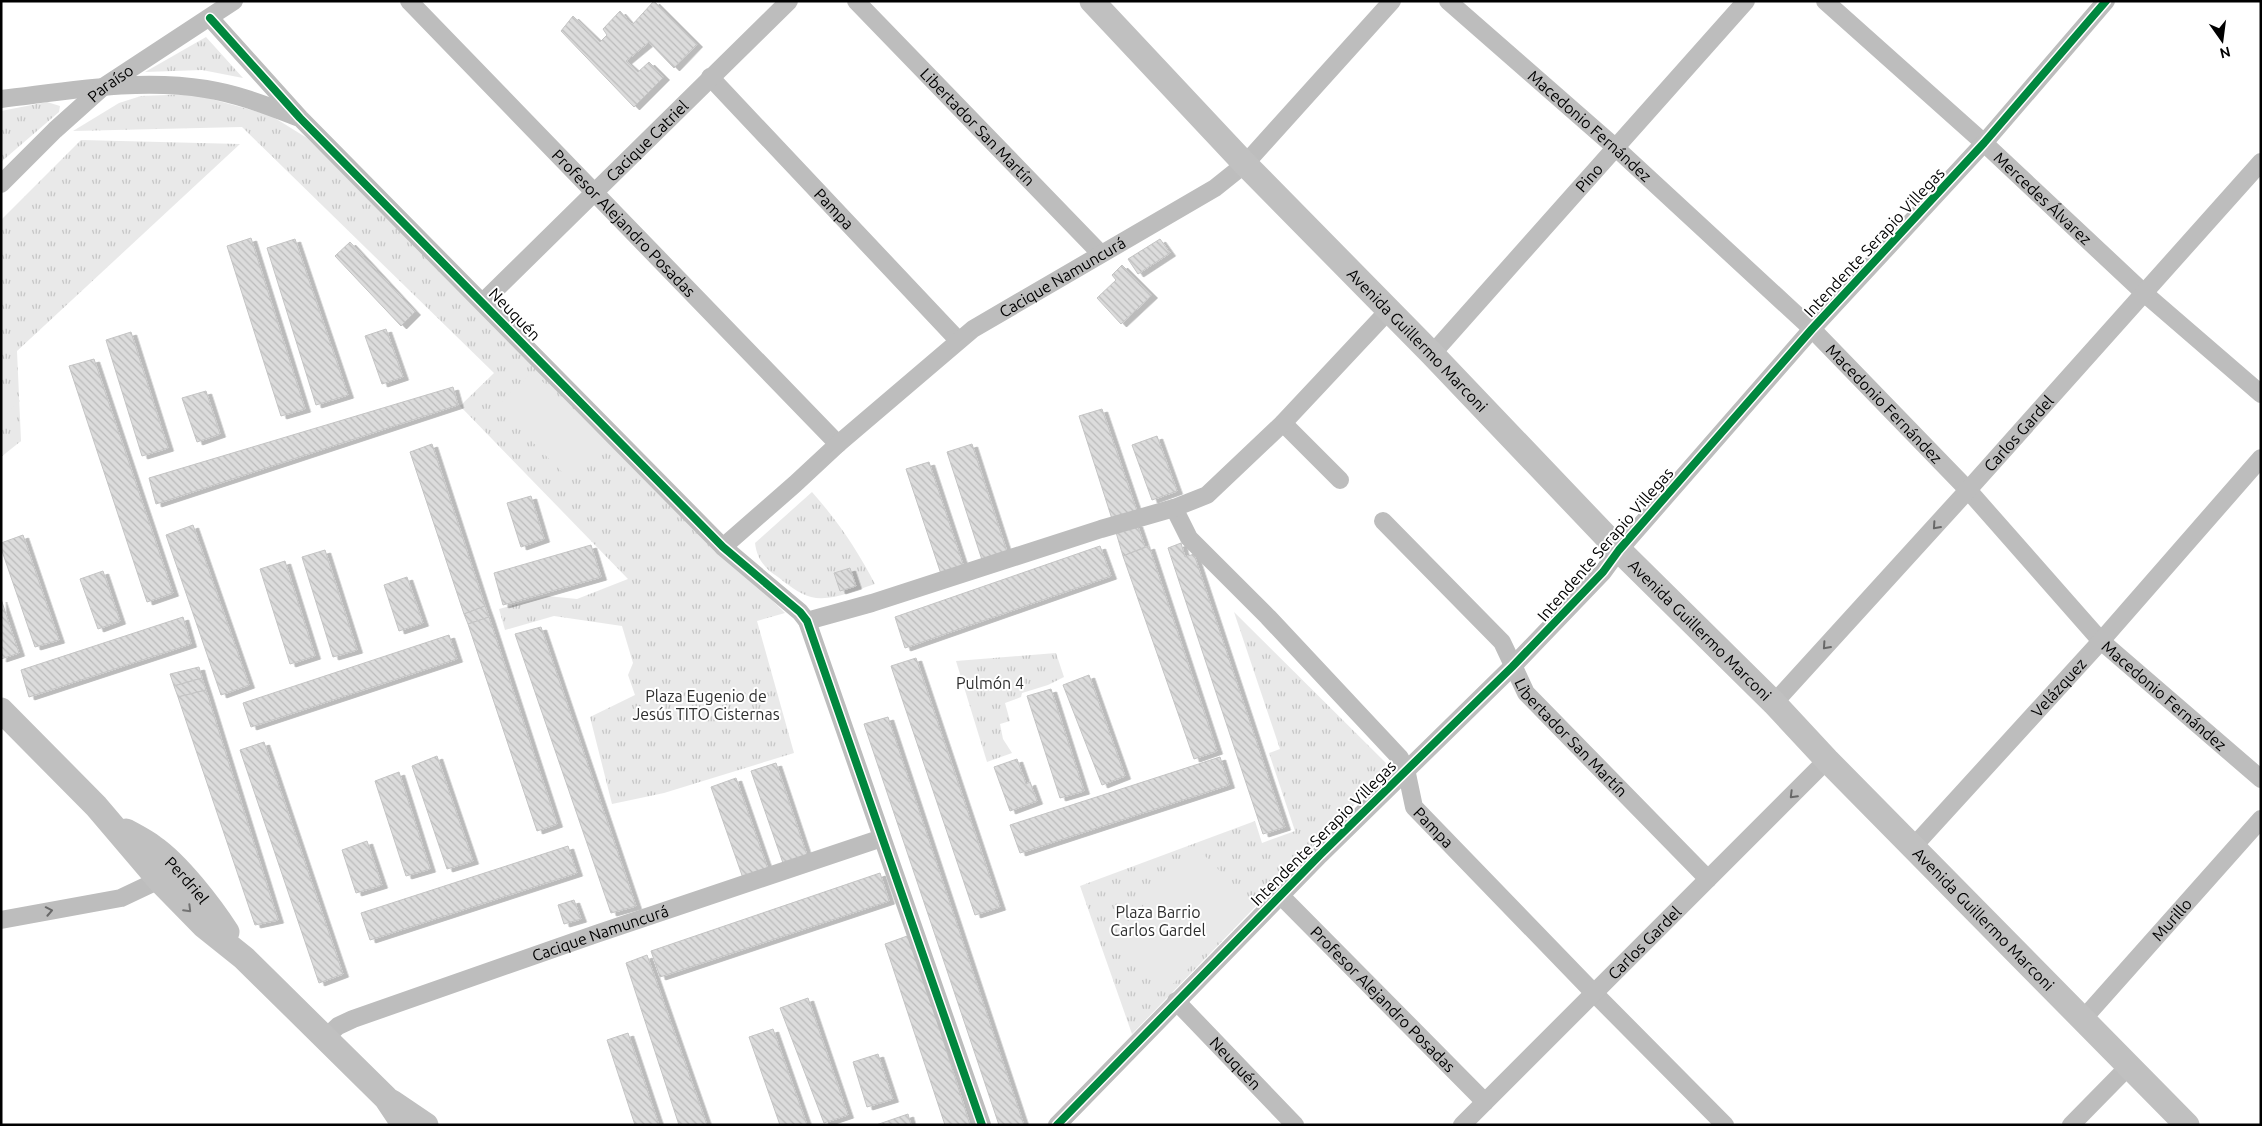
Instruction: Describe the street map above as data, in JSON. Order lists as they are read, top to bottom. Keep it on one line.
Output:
{"streets":{"main road":["Avenida Guillermo Marconi","Perdriel"],"street":["Paraíso","Macedonio Fernández","Libertador San Martín","Cacique Catriel","Pino","Mercedes Álvarez","Pampa","Profesor Alejandro Posadas","Intendente Serapio Villegas","Cacique Namuncurá","Neuquén","Carlos Gardel","Velázquez","Murillo"]},"crossings":[["Paraíso","Neuquén"],["Macedonio Fernández","Pino"],["Macedonio Fernández","Intendente Serapio Villegas"],["Macedonio Fernández","Carlos Gardel"],["Macedonio Fernández","Velázquez"],["Libertador San Martín","Intendente Serapio Villegas"],["Libertador San Martín","Cacique Namuncurá"],["Libertador San Martín","Carlos Gardel"],["Cacique Catriel","Pampa"],["Cacique Catriel","Profesor Alejandro Posadas"],["Cacique Catriel","Neuquén"],["Pino","Avenida Guillermo Marconi"],["Mercedes Álvarez","Intendente Serapio Villegas"],["Mercedes Álvarez","Carlos Gardel"],["Pampa","Intendente Serapio Villegas"],["Pampa","Cacique Namuncurá"],["Pampa","Carlos Gardel"],["Profesor Alejandro Posadas","Intendente Serapio Villegas"],["Profesor Alejandro Posadas","Cacique Namuncurá"],["Profesor Alejandro Posadas","Carlos Gardel"],["Intendente Serapio Villegas","Neuquén"],["Intendente Serapio Villegas","Avenida Guillermo Marconi"],["Cacique Namuncurá","Neuquén"],["Cacique Namuncurá","Avenida Guillermo Marconi"],["Avenida Guillermo Marconi","Carlos Gardel"],["Avenida Guillermo Marconi","Velázquez"],["Avenida Guillermo Marconi","Murillo"]],"one_way":["Carlos Gardel"],"parks":["Pulmón 4","Plaza Eugenio de Jesús TITO Cisternas","Plaza Barrio Carlos Gardel"],"north":"bottom"}
